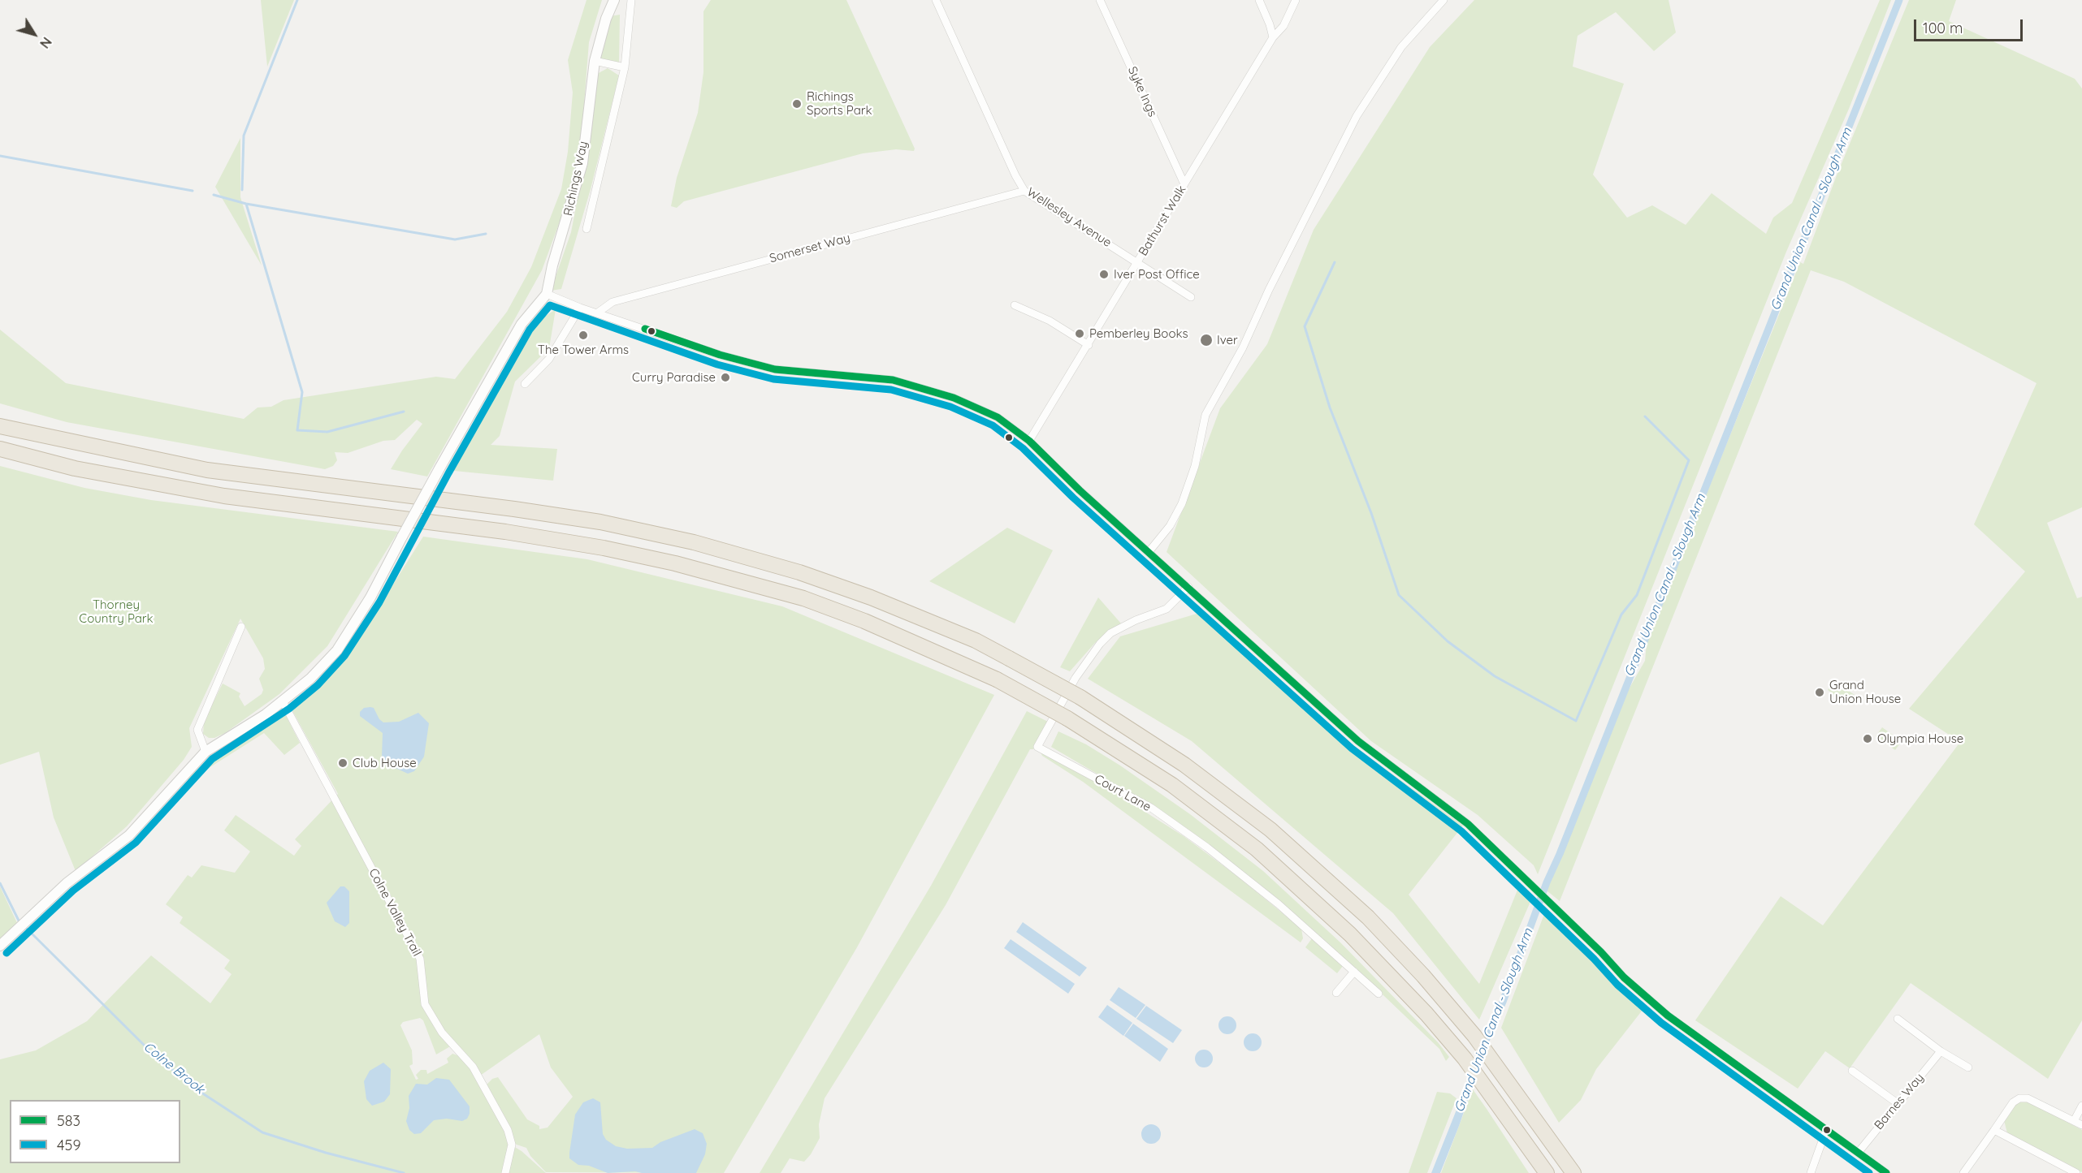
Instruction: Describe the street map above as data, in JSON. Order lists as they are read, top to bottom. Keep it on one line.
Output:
{"streets":{"street":["Syke Ings","Richings Way","Wellesley Avenue","Bathurst Walk","Somerset Way","Court Lane","Colne Valley Trail","Barnes Way"]},"crossings":[["Syke Ings","Bathurst Walk"],["Wellesley Avenue","Bathurst Walk"],["Wellesley Avenue","Somerset Way"]],"water":["Grand Union Canal - Slough Arm","Colne Brook"],"parks":["Thorney Country Park"],"places":["Richings Sports Park","Iver Post Office","Pemberley Books","The Tower Arms","Iver","Curry Paradise","Grand Union House","Olympia House","Club House"],"lines":["transit line 459","transit line 583"],"legend":["583","459"],"scale_bar":"100 m","north":"bottom right"}
